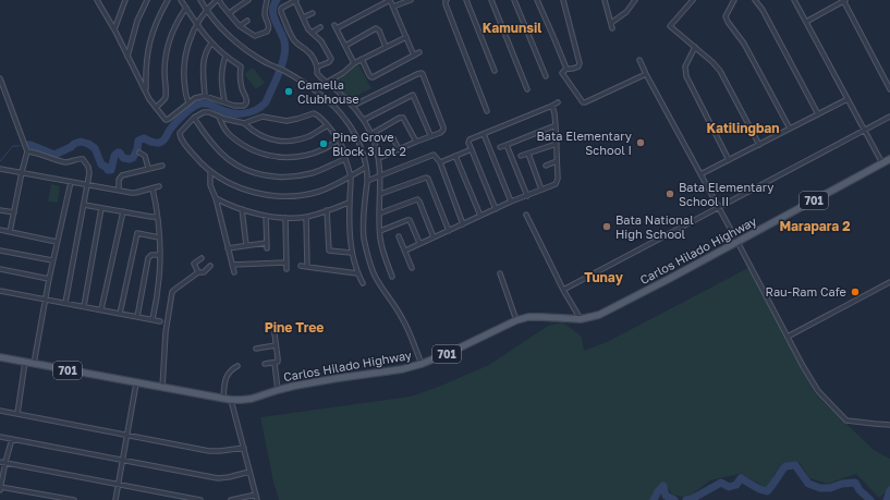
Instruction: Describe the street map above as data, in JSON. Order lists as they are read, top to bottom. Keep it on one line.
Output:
{"streets":{"main road":["701","Carlos Hilado Highway"]},"districts":["Kamunsil","Katilingban","Marapara 2","Tunay","Pine Tree"],"places":["Camella Clubhouse","Bata Elementary School I","Pine Grove Block 3 Lot 2","Bata Elementary School II","Bata National High School","Rau-Ram Cafe"]}
